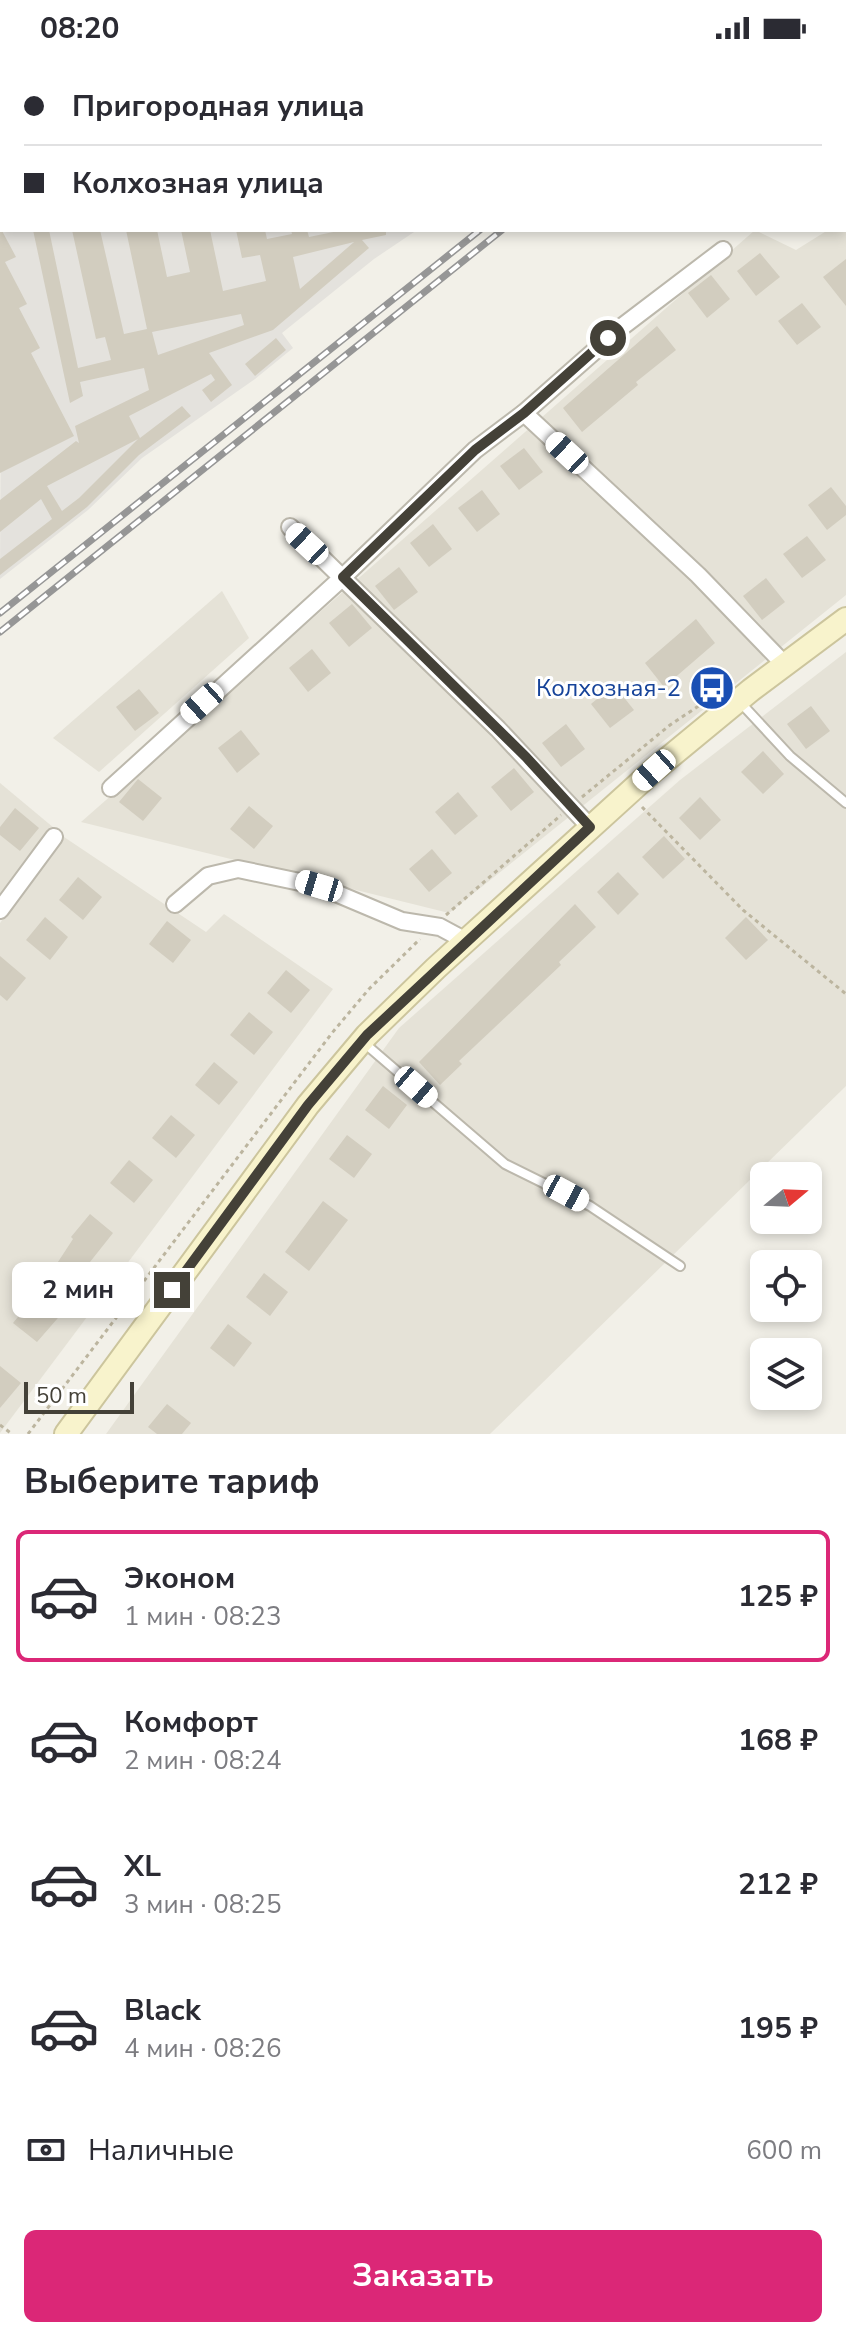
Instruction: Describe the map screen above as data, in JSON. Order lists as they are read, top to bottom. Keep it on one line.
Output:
{"places":{"bus stop":["Колхозная-2"]},"scale_bar":"50 m","north":"right","page":{"status":"08:20","banner":["Пригородная улица","Колхозная улица"],"bubble":"2 мин","scale":"50 m","heading":"Выберите тариф","list":[{"name":"Эконом","note":"1 мин · 08:23","value":"125 ₽"},{"name":"Комфорт","note":"2 мин · 08:24","value":"168 ₽"},{"name":"XL","note":"3 мин · 08:25","value":"212 ₽"},{"name":"Black","note":"4 мин · 08:26","value":"195 ₽"}],"pay":["Наличные","600 m"],"buttons":"Заказать"}}
